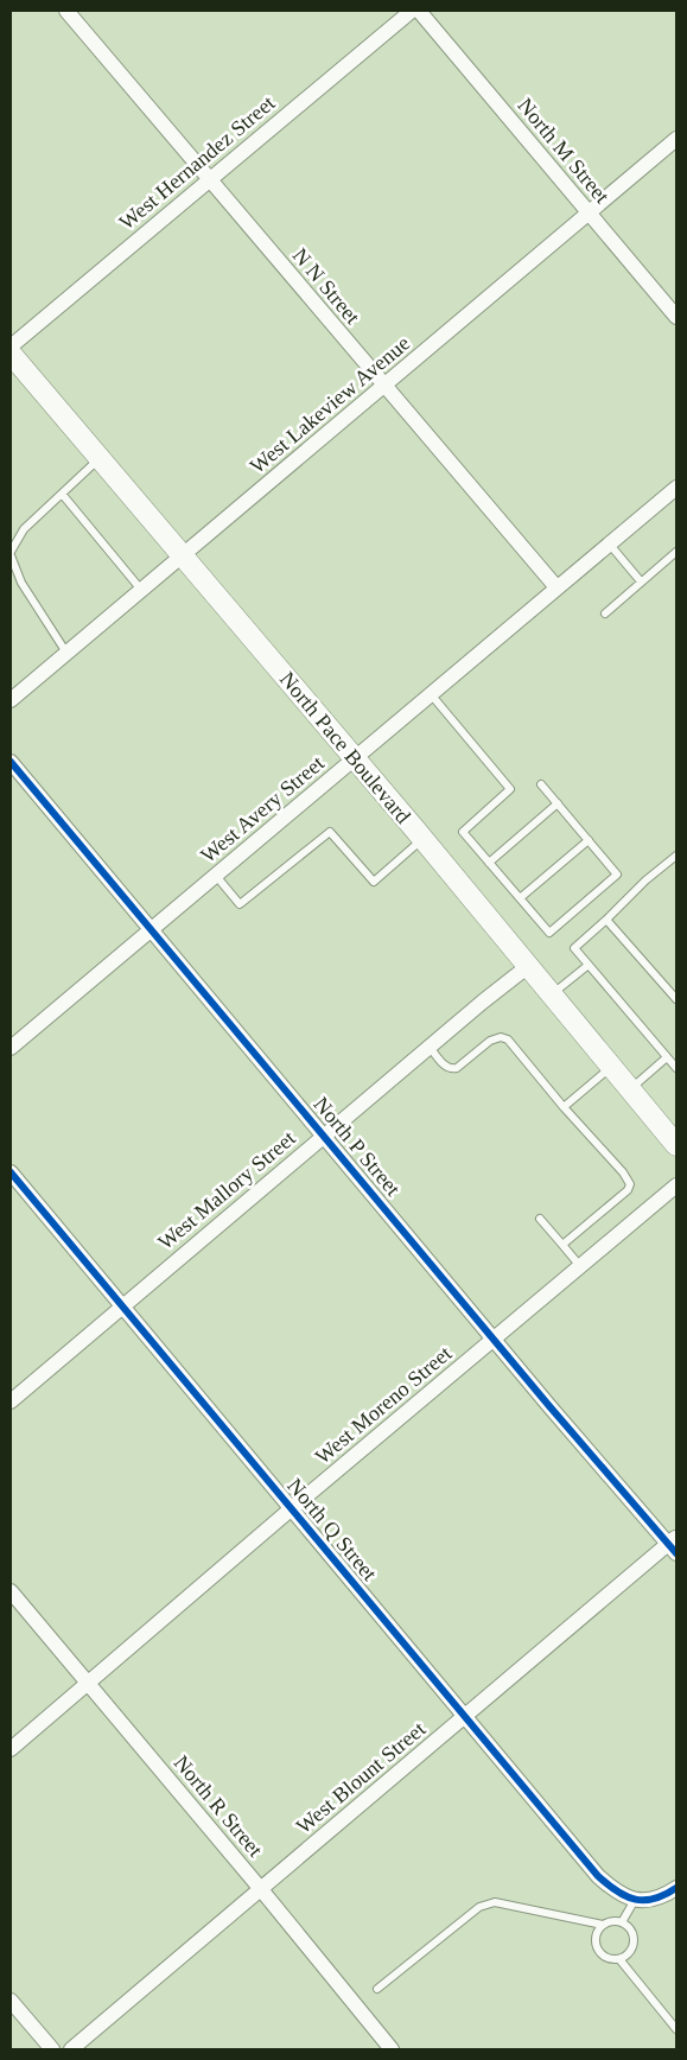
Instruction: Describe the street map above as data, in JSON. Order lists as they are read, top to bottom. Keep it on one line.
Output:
{"streets":{"main road":["North Pace Boulevard"],"street":["North M Street","West Hernandez Street","N N Street","West Lakeview Avenue","West Avery Street","North P Street","West Mallory Street","West Moreno Street","North Q Street","West Blount Street","North R Street"]},"crossings":[["North M Street","West Lakeview Avenue"],["West Hernandez Street","N N Street"],["N N Street","West Lakeview Avenue"],["N N Street","West Avery Street"],["West Lakeview Avenue","North Pace Boulevard"],["North Pace Boulevard","West Avery Street"],["North Pace Boulevard","West Mallory Street"],["West Avery Street","North P Street"],["North P Street","West Mallory Street"],["North P Street","West Moreno Street"],["North P Street","West Blount Street"],["West Mallory Street","North Q Street"],["West Moreno Street","North Q Street"],["West Moreno Street","North R Street"],["North Q Street","West Blount Street"],["West Blount Street","North R Street"]]}
